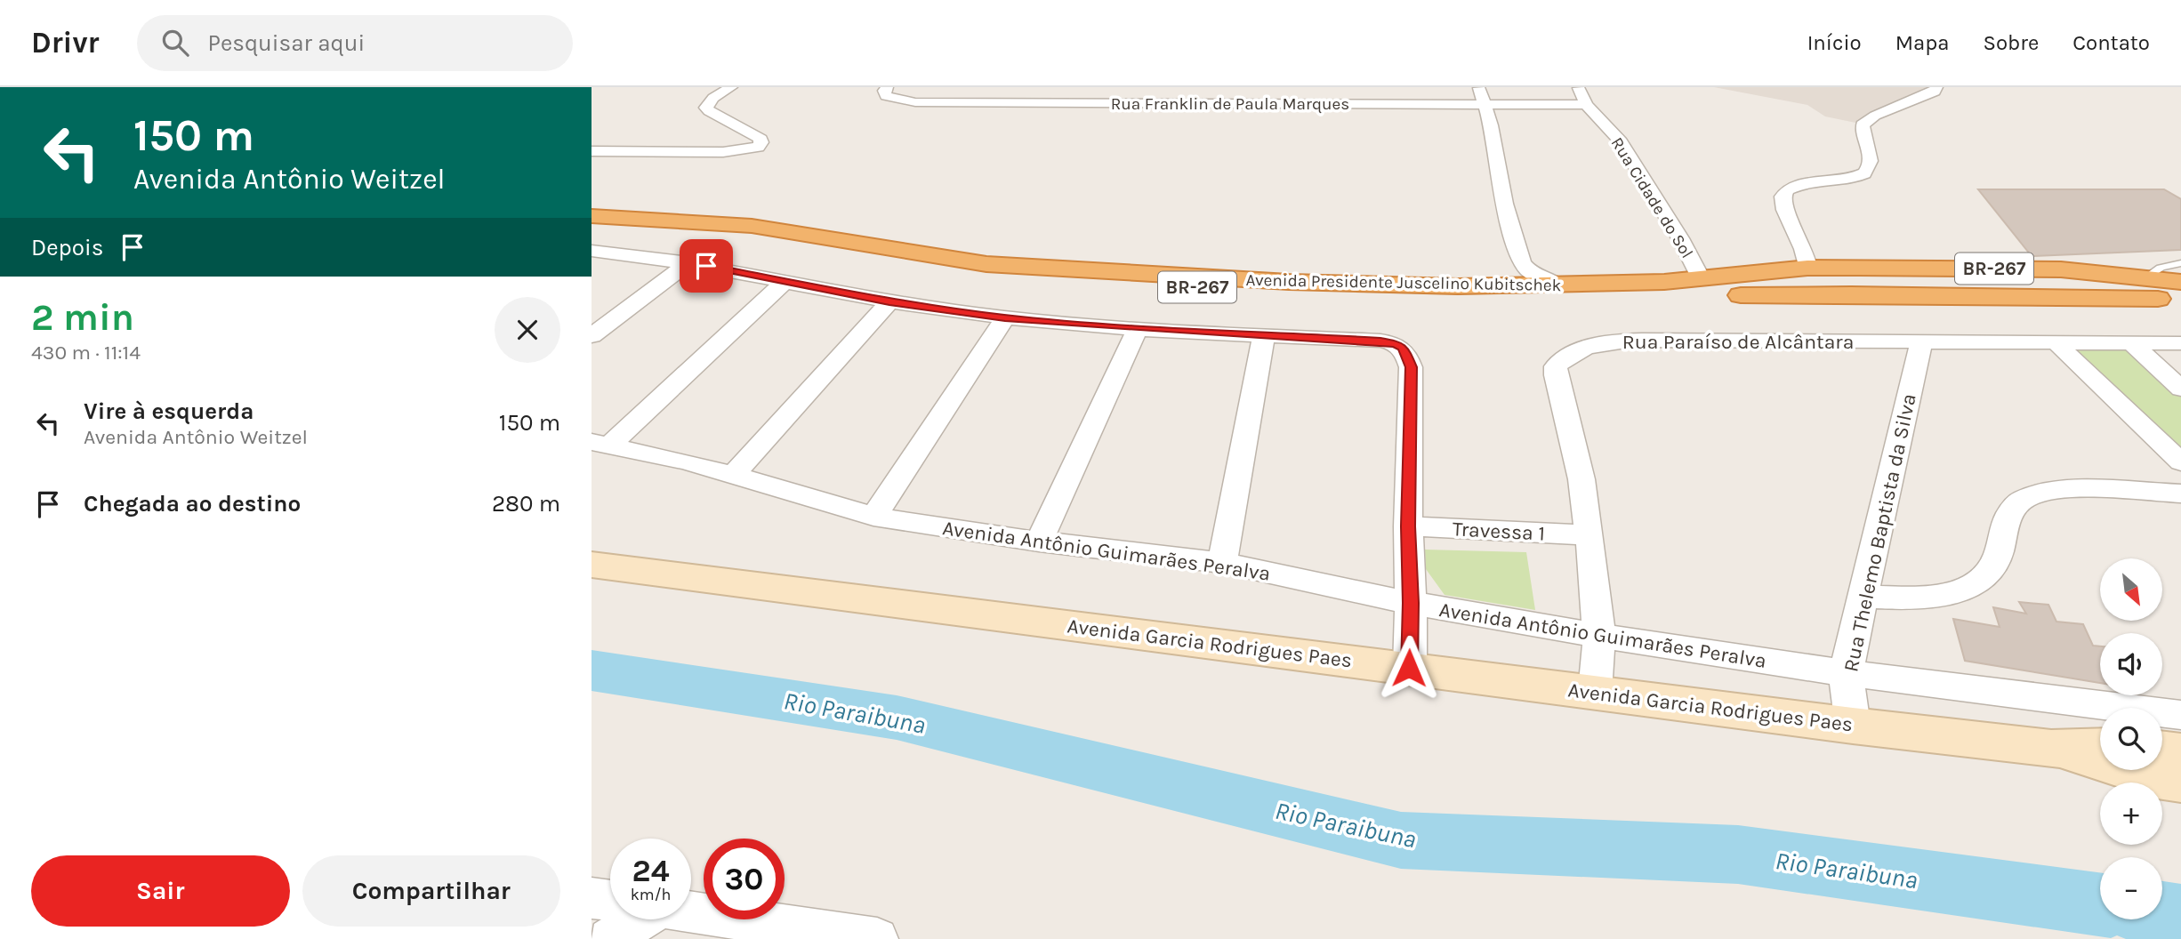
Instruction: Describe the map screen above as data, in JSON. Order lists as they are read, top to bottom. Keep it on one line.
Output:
{"streets":{"highway":["BR-267","Avenida Presidente Juscelino Kubitschek"],"main road":["Avenida Garcia Rodrigues Paes"],"street":["Rua Franklin de Paula Marques","Rua Cidade do Sol","Rua Paraíso de Alcântara","Travessa 1","Rua Thelemo Baptista da Silva","Avenida Antônio Guimarães Peralva"]},"crossings":[["Rua Franklin de Paula Marques","Rua Cidade do Sol"],["Rua Cidade do Sol","Avenida Presidente Juscelino Kubitschek"],["Rua Paraíso de Alcântara","Travessa 1"],["Rua Paraíso de Alcântara","Rua Thelemo Baptista da Silva"],["Rua Paraíso de Alcântara","Avenida Antônio Guimarães Peralva"],["Rua Paraíso de Alcântara","Avenida Garcia Rodrigues Paes"],["Rua Thelemo Baptista da Silva","Avenida Antônio Guimarães Peralva"],["Rua Thelemo Baptista da Silva","Avenida Garcia Rodrigues Paes"]],"water":["Rio Paraibuna"],"north":"bottom right","page":{"header":"Drivr","search":"Pesquisar aqui","nav":["Início","Mapa","Sobre","Contato"],"turn":["150 m","Avenida Antônio Weitzel"],"then":"Depois","heading":["2 min","430 m · 11:14"],"list":[{"name":"Vire à esquerda","note":"Avenida Antônio Weitzel","value":"150 m"},{"name":"Chegada ao destino","value":"280 m"}],"map_buttons":["+","−"],"speed":"24 km/h","limit":"30","buttons":["Sair","Compartilhar"]}}
